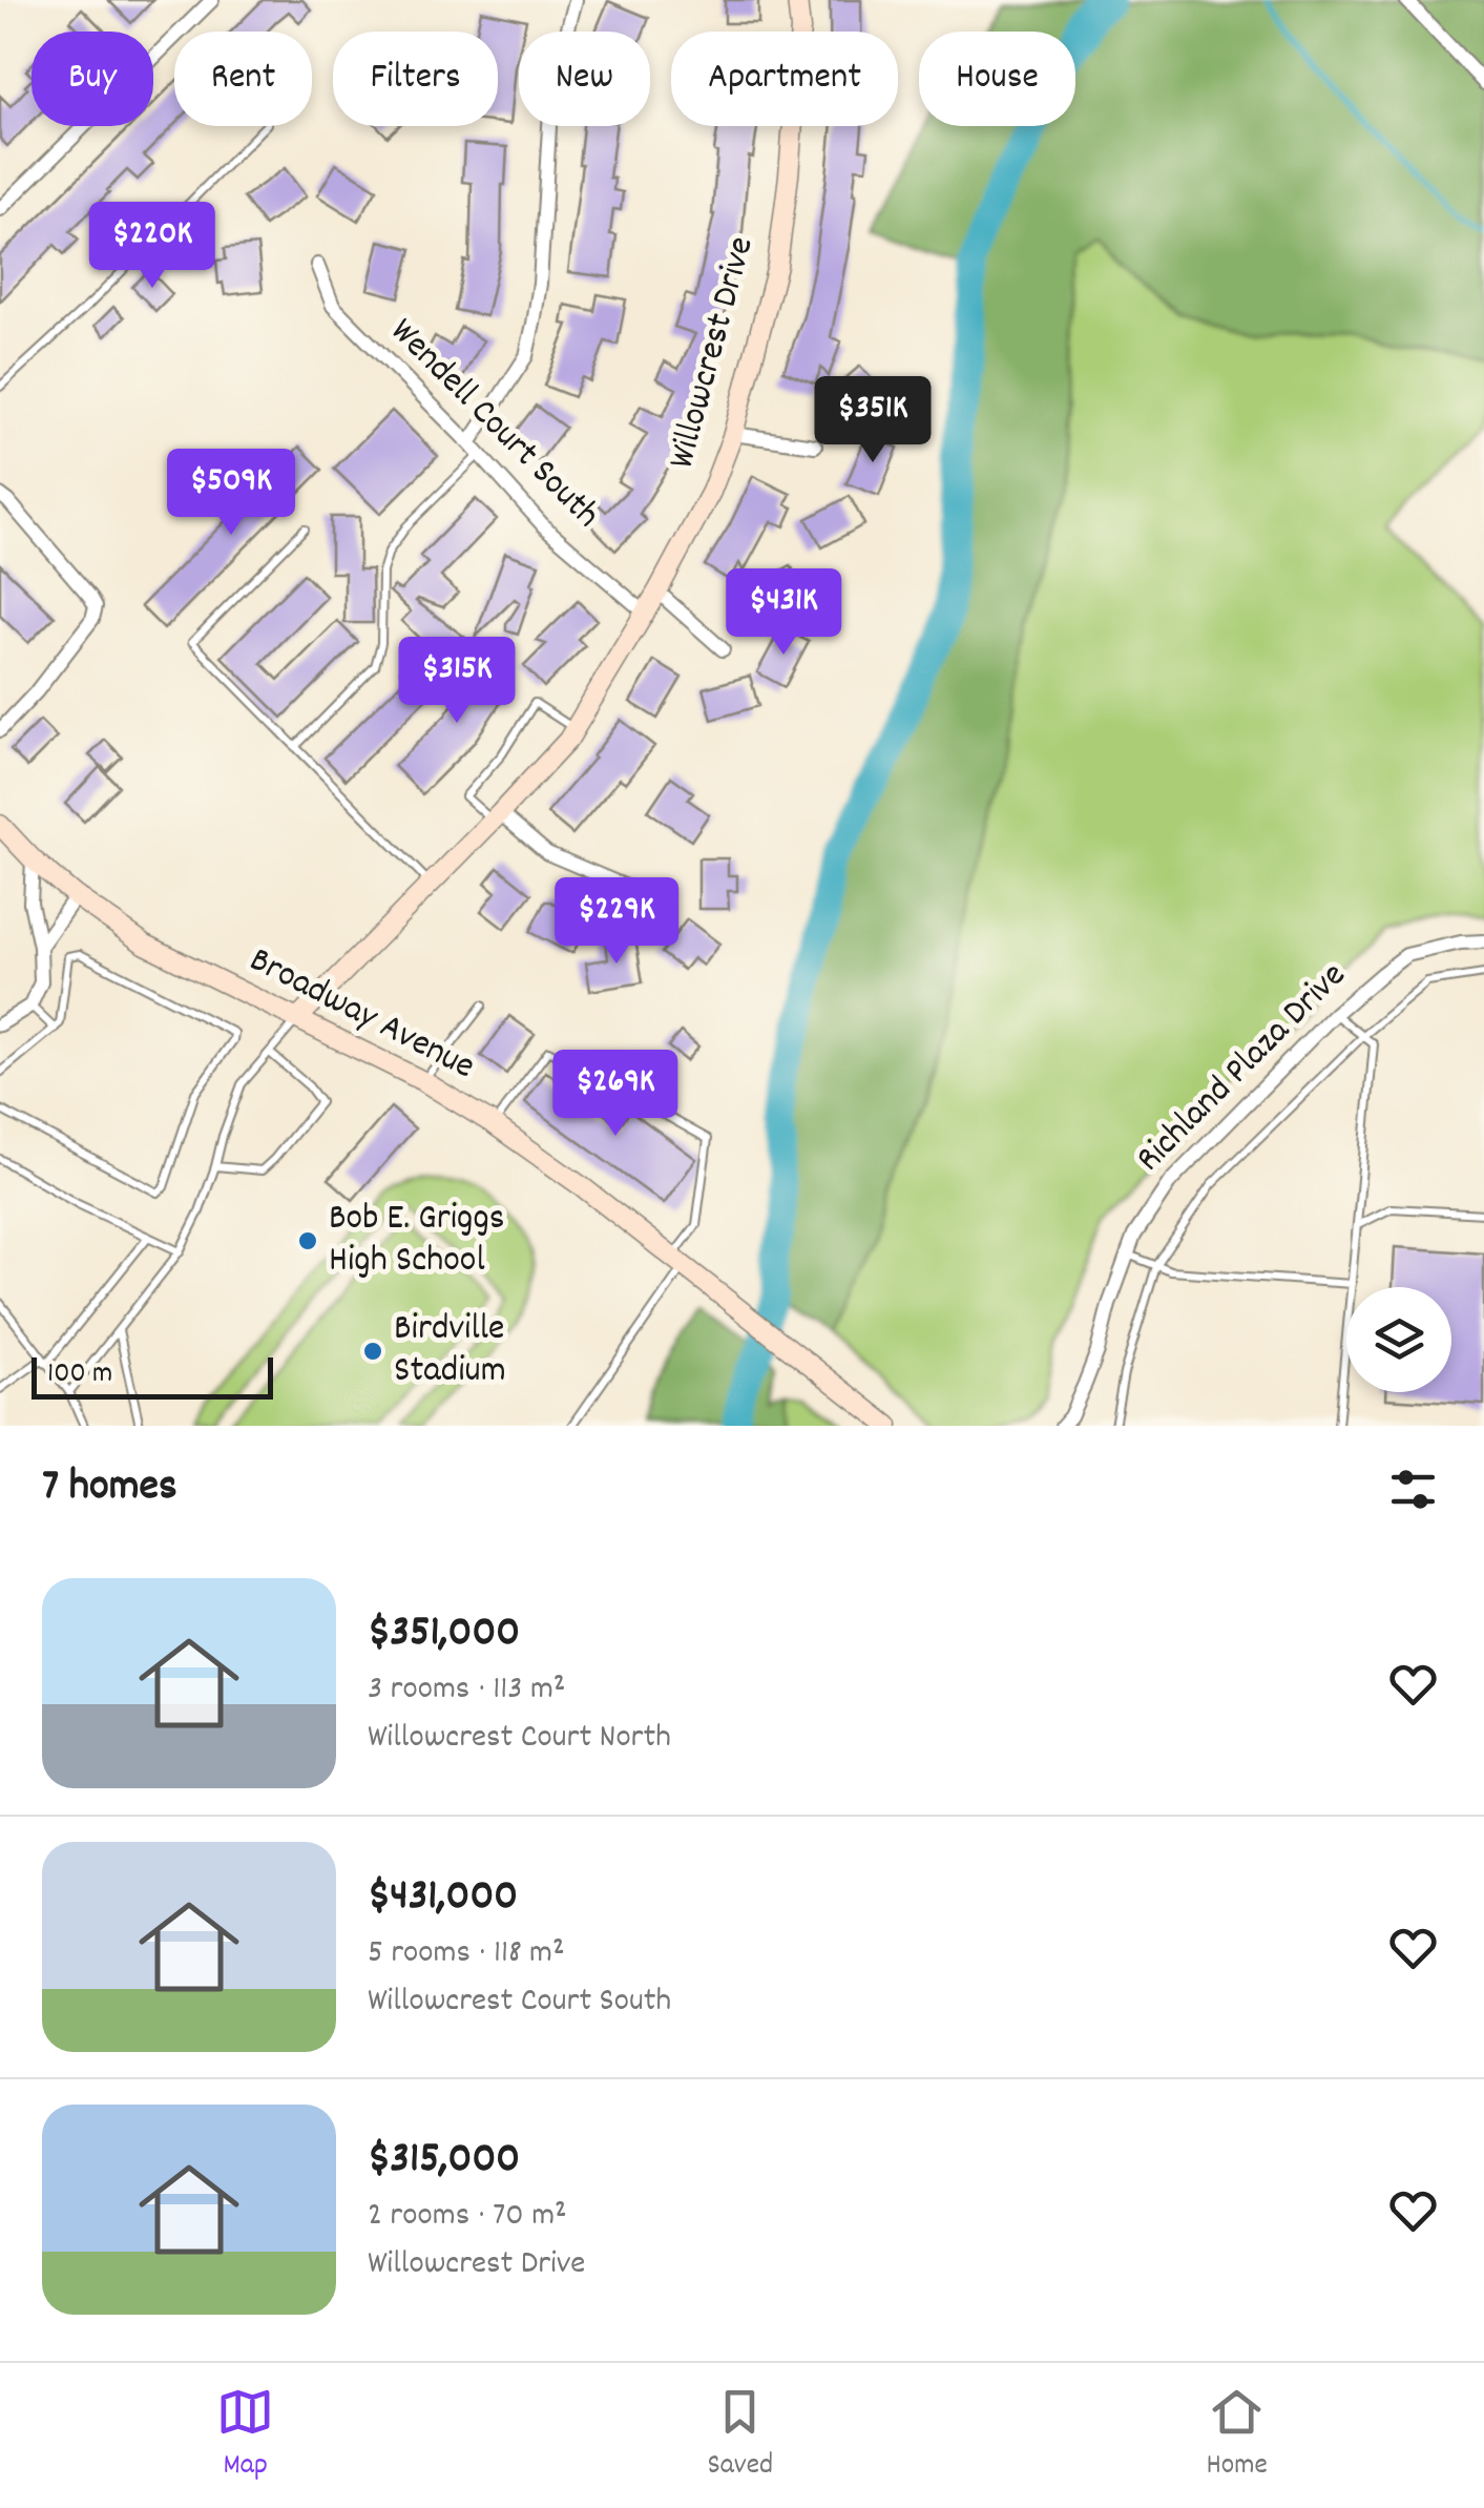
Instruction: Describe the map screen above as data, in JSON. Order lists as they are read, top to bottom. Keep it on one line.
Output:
{"streets":{"street":["Willowcrest Drive","Wendell Court South","Broadway Avenue","Richland Plaza Drive"]},"crossings":[["Willowcrest Drive","Wendell Court South"],["Willowcrest Drive","Broadway Avenue"]],"places":["Bob E. Griggs High School","Birdville Stadium"],"scale_bar":"100 m","page":{"chip":["Buy","Rent","Filters","New","Apartment","House"],"price":["$220K","$351K","$509K","$431K","$315K","$229K","$269K"],"scale":"100 m","heading":"7 homes","list":[{"name":"$351,000","note":"3 rooms · 113 m² · Willowcrest Court North"},{"name":"$431,000","note":"5 rooms · 118 m² · Willowcrest Court South"},{"name":"$315,000","note":"2 rooms · 70 m² · Willowcrest Drive"}],"tabs":["Map","Saved","Home"]}}
